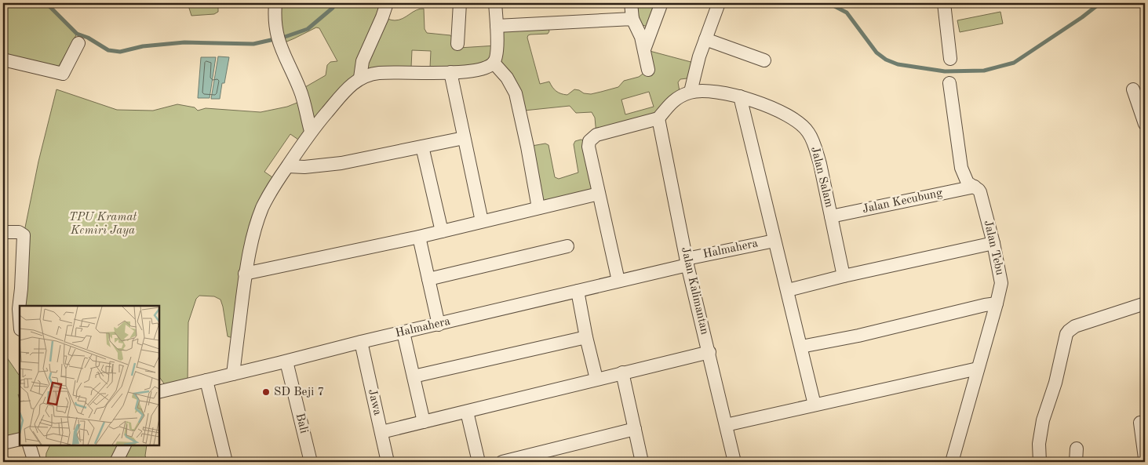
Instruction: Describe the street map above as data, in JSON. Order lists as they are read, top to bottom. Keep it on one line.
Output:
{"streets":{"street":["Jalan Salam","Jalan Kecubung","Jalan Tebu","Halmahera","Jalan Kalimantan","Jawa","Bali"]},"crossings":[["Jalan Salam","Jalan Kecubung"],["Jalan Salam","Jalan Kalimantan"],["Jalan Kecubung","Jalan Tebu"],["Halmahera","Jalan Kalimantan"],["Halmahera","Jawa"],["Halmahera","Bali"]],"parks":["TPU Kramat Kemiri Jaya"],"places":["SD Beji 7"]}
